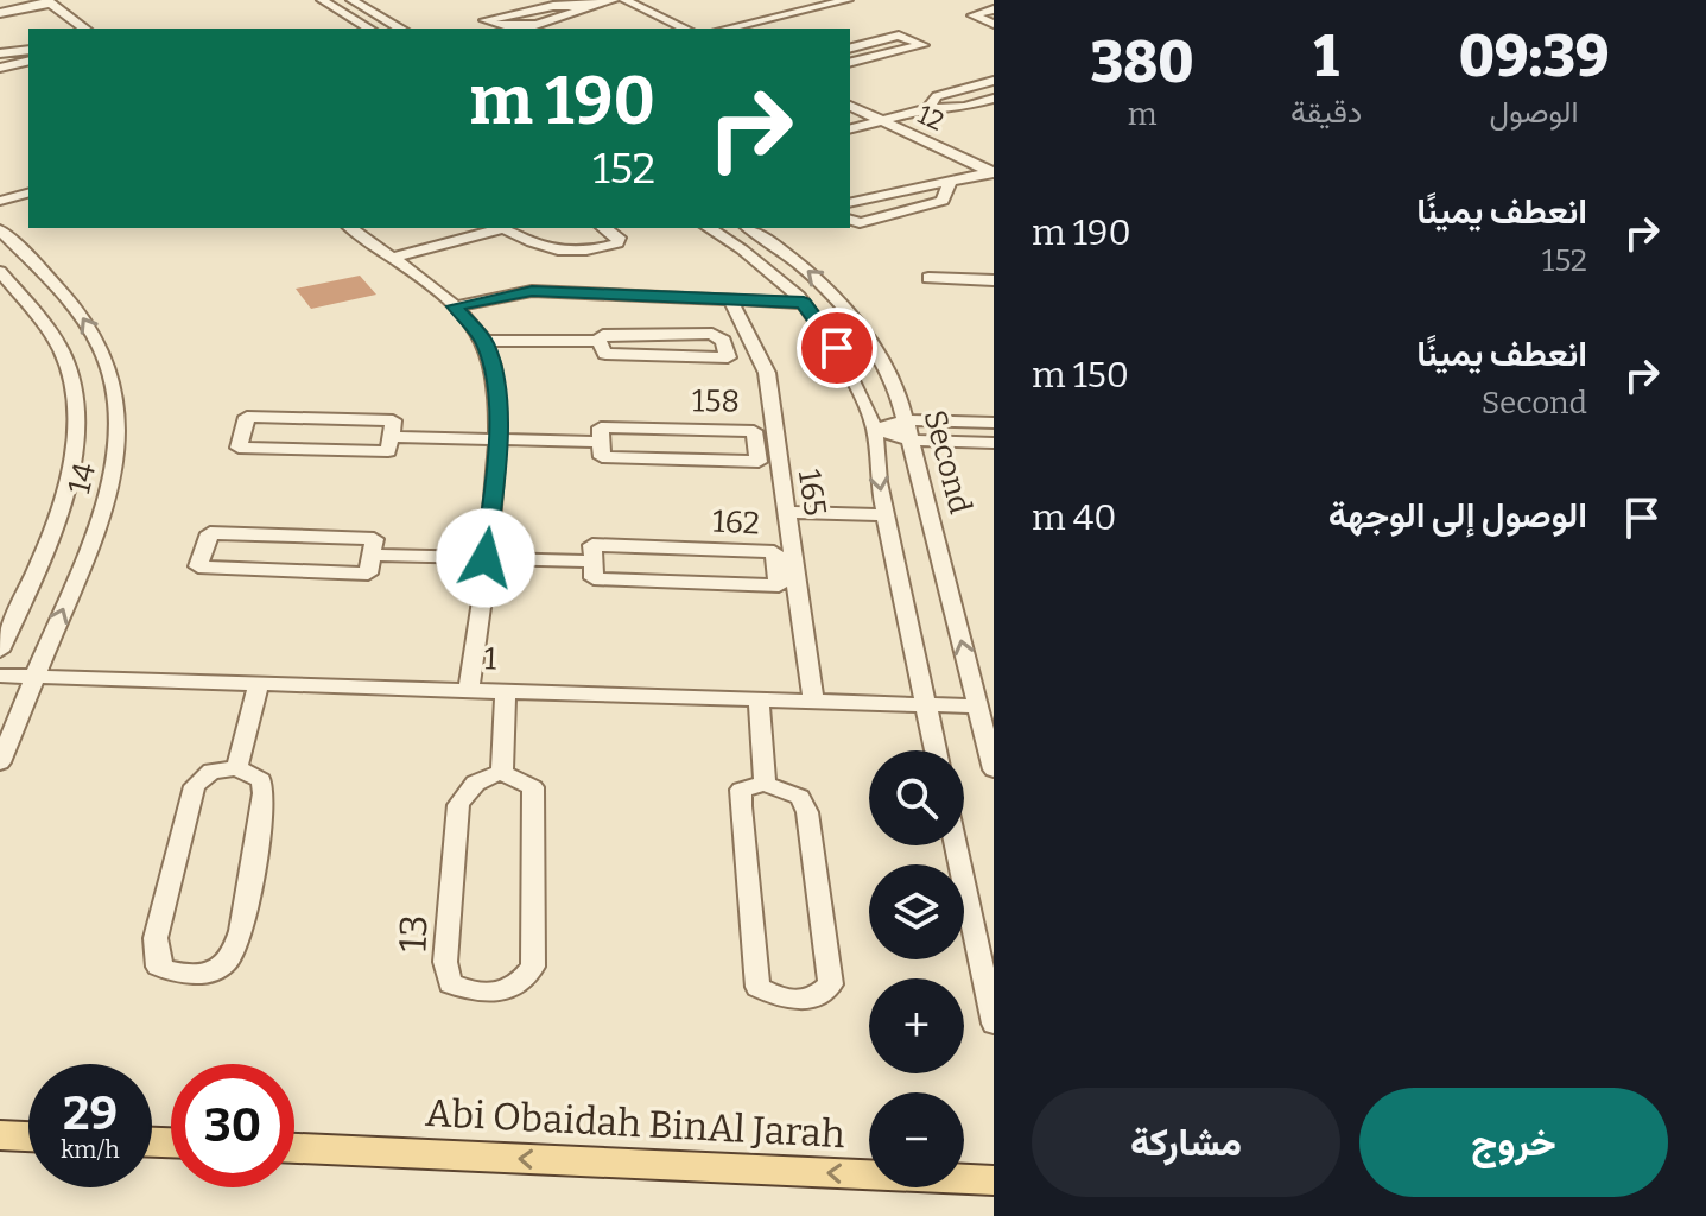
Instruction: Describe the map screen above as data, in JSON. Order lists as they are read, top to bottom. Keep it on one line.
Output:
{"streets":{"main road":["Abi Obaidah BinAl Jarah"],"street":["12","158","Second","14","165","162","1","13"]},"crossings":[["Second","1"],["14","1"],["165","1"]],"one_way":["Abi Obaidah BinAl Jarah"],"page":{"eta":["09:39","الوصول","1","دقيقة","380","m"],"turn":["190 m","152"],"list":[{"name":"انعطف يمينًا","note":"152","value":"190 m"},{"name":"انعطف يمينًا","note":"Second","value":"150 m"},{"name":"الوصول إلى الوجهة","value":"40 m"}],"map_buttons":["+","−"],"speed":"29 km/h","limit":"30","buttons":["خروج","مشاركة"]}}
